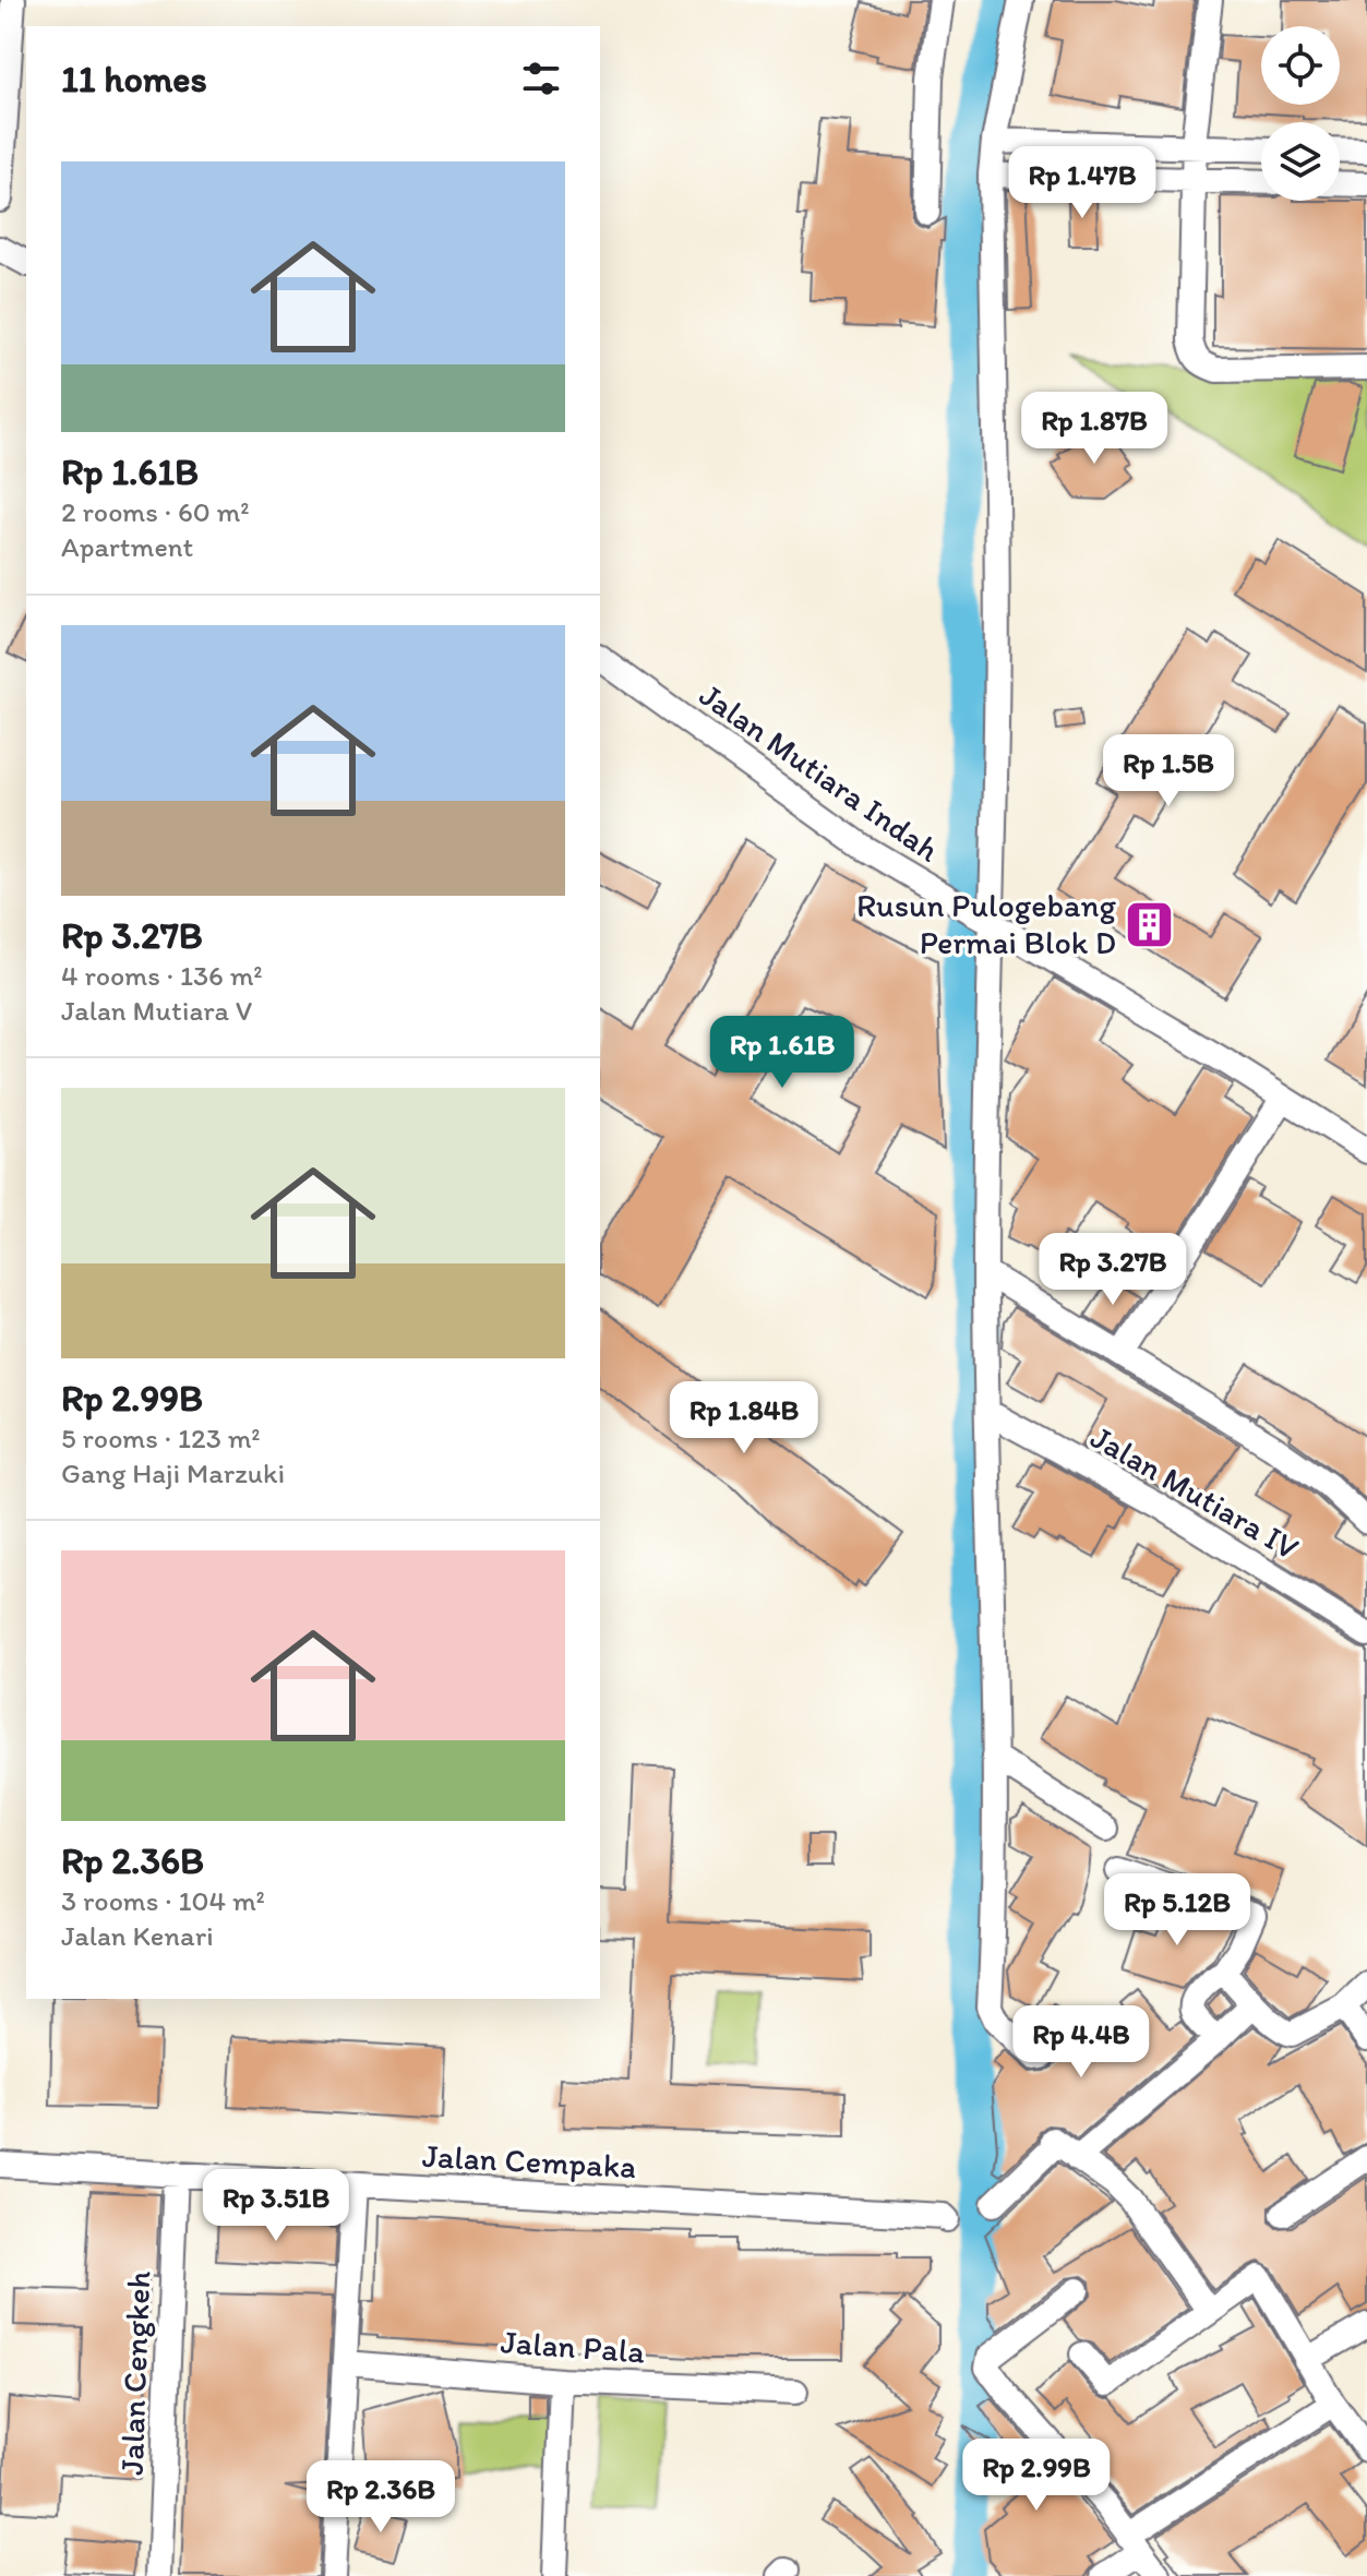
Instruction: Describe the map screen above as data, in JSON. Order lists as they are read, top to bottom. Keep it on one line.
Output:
{"streets":{"street":["Jalan Mutiara Indah","Jalan Mutiara IV","Jalan Cempaka","Jalan Pala","Jalan Cengkeh"]},"crossings":[["Jalan Cempaka","Jalan Cengkeh"]],"places":{"building":["Rusun Pulogebang Permai Blok D"]},"page":{"heading":"11 homes","list":[{"name":"Rp 1.61B","note":"2 rooms · 60 m² · Apartment"},{"name":"Rp 3.27B","note":"4 rooms · 136 m² · Jalan Mutiara V"},{"name":"Rp 2.99B","note":"5 rooms · 123 m² · Gang Haji Marzuki"},{"name":"Rp 2.36B","note":"3 rooms · 104 m² · Jalan Kenari"}],"price":["Rp 1.47B","Rp 1.87B","Rp 1.5B","Rp 1.61B","Rp 3.27B","Rp 1.84B","Rp 5.12B","Rp 4.4B","Rp 3.51B","Rp 2.99B","Rp 2.36B"]}}
